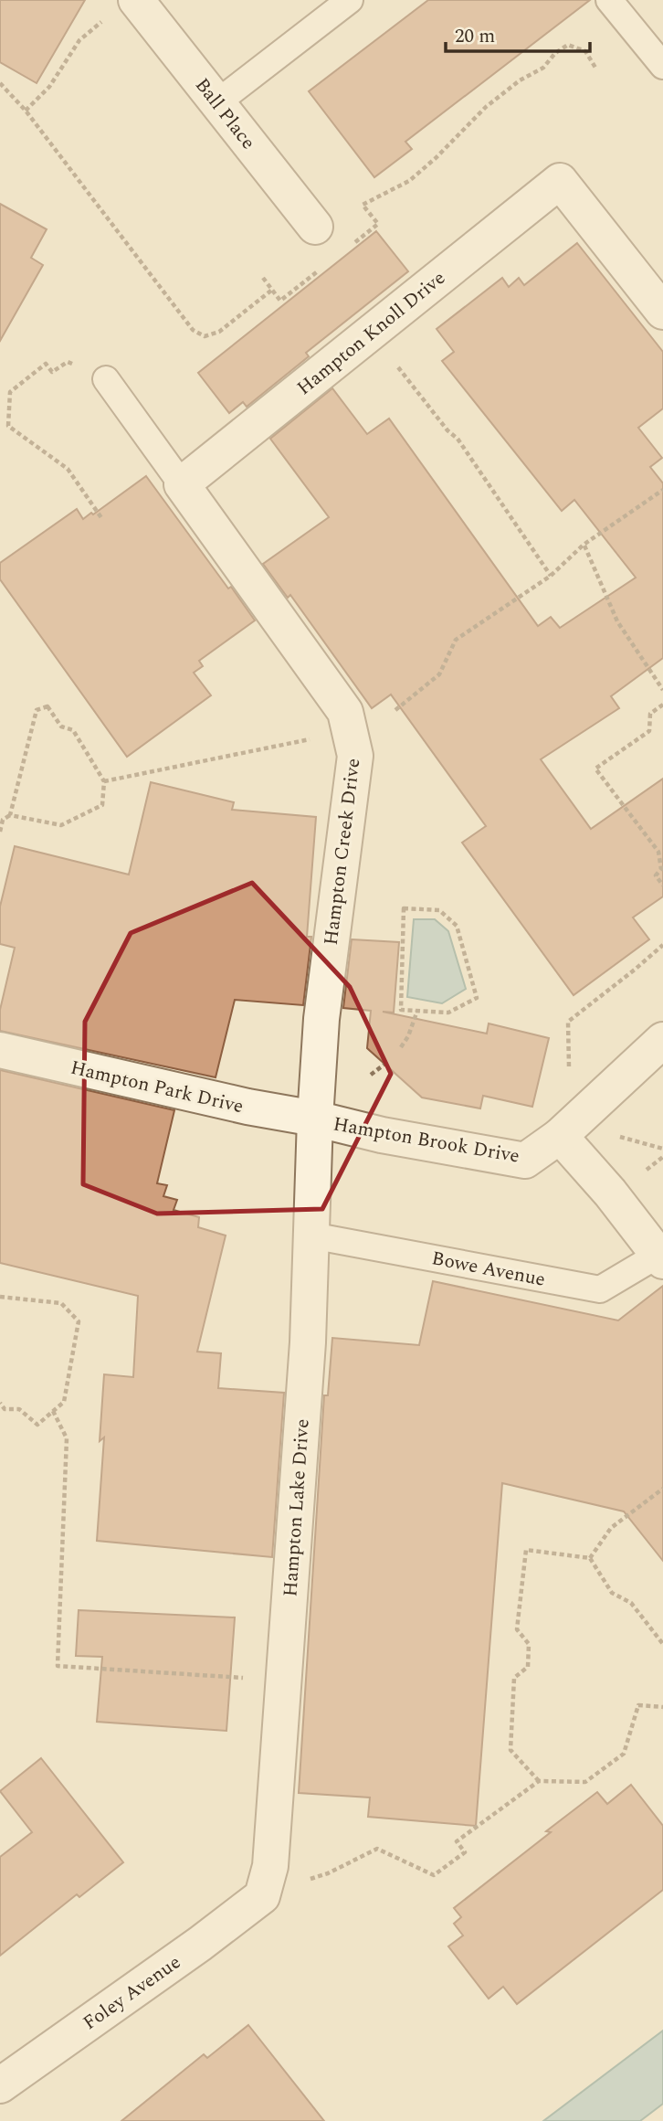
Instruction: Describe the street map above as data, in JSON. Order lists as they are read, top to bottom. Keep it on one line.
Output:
{"streets":{"street":["Ball Place","Hampton Knoll Drive","Hampton Creek Drive","Hampton Park Drive","Hampton Brook Drive","Hampton Lake Drive","Foley Avenue"],"lane":["Bowe Avenue"]},"crossings":[["Hampton Knoll Drive","Hampton Creek Drive"],["Hampton Creek Drive","Hampton Park Drive"],["Hampton Creek Drive","Hampton Brook Drive"],["Hampton Creek Drive","Hampton Lake Drive"],["Hampton Park Drive","Hampton Brook Drive"],["Hampton Park Drive","Hampton Lake Drive"],["Hampton Brook Drive","Hampton Lake Drive"],["Bowe Avenue","Hampton Lake Drive"],["Hampton Lake Drive","Foley Avenue"]],"scale_bar":"20 m"}
